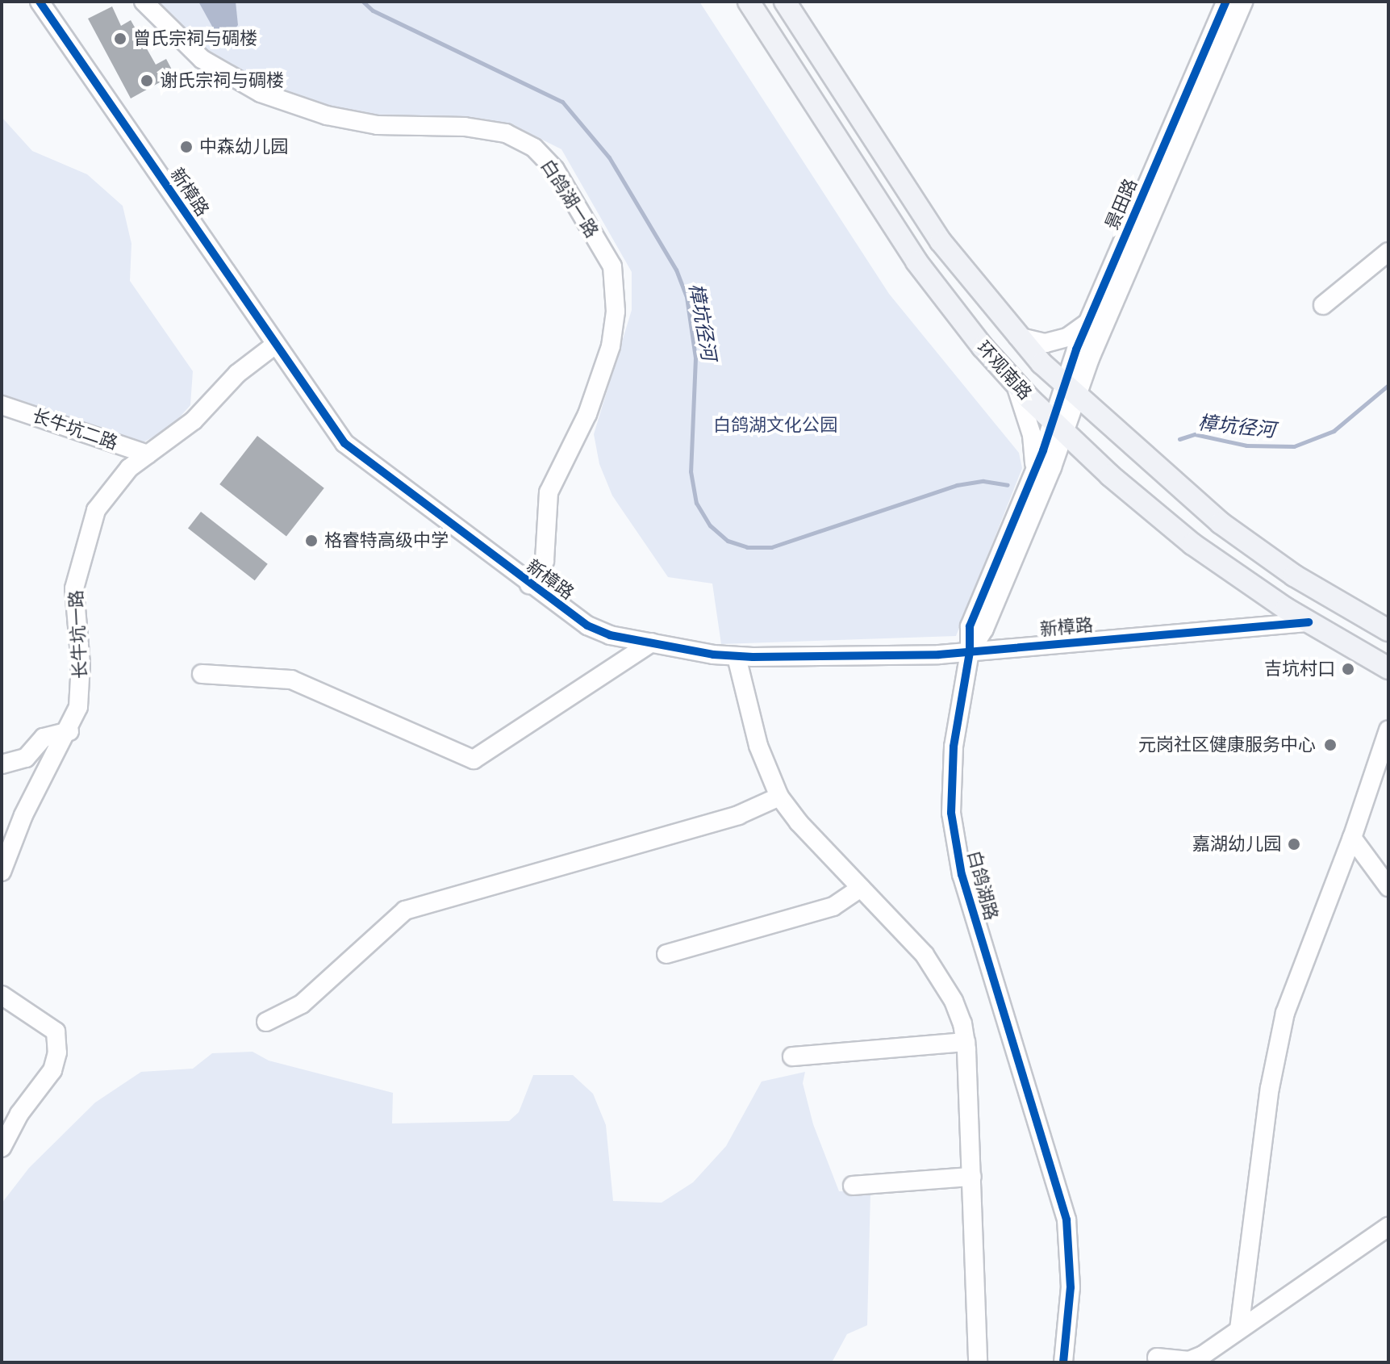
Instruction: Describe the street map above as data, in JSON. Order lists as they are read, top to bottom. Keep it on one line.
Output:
{"streets":{"main road":["环观南路"],"street":["新樟路","白鸽湖一路","景田路","长牛坑二路","长牛坑一路","白鸽湖路"]},"crossings":[["新樟路","白鸽湖一路"],["新樟路","环观南路"],["新樟路","长牛坑一路"],["新樟路","白鸽湖路"],["景田路","环观南路"],["景田路","白鸽湖路"],["环观南路","白鸽湖路"],["长牛坑二路","长牛坑一路"]],"water":["樟坑径河"],"parks":["白鸽湖文化公园"],"places":["曾氏宗祠与碉楼","谢氏宗祠与碉楼","中森幼儿园","格睿特高级中学","吉坑村口","元岗社区健康服务中心","嘉湖幼儿园"]}
